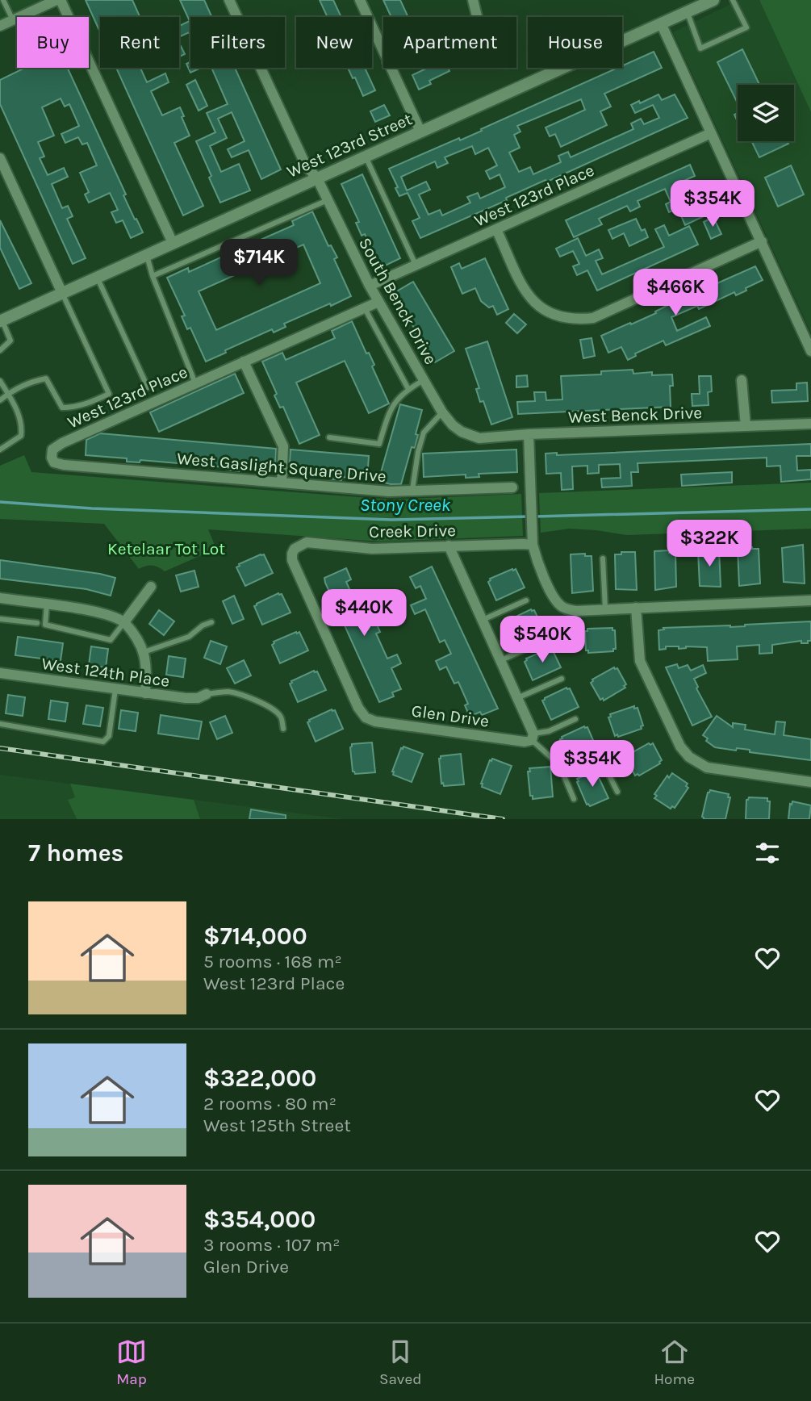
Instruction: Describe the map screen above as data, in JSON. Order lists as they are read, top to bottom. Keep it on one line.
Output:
{"streets":{"street":["West 123rd Street","West 123rd Place","South Benck Drive","West Benck Drive","West Gaslight Square Drive","Creek Drive","West 124th Place","Glen Drive"]},"crossings":[["West 123rd Street","South Benck Drive"],["West 123rd Place","South Benck Drive"],["West 123rd Place","West Gaslight Square Drive"],["South Benck Drive","West Benck Drive"],["Creek Drive","Glen Drive"]],"water":["Stony Creek"],"parks":["Ketelaar Tot Lot"],"page":{"chip":["Buy","Rent","Filters","New","Apartment","House"],"price":["$354K","$714K","$466K","$322K","$440K","$540K","$354K"],"heading":"7 homes","list":[{"name":"$714,000","note":"5 rooms · 168 m² · West 123rd Place"},{"name":"$322,000","note":"2 rooms · 80 m² · West 125th Street"},{"name":"$354,000","note":"3 rooms · 107 m² · Glen Drive"}],"tabs":["Map","Saved","Home"]}}
